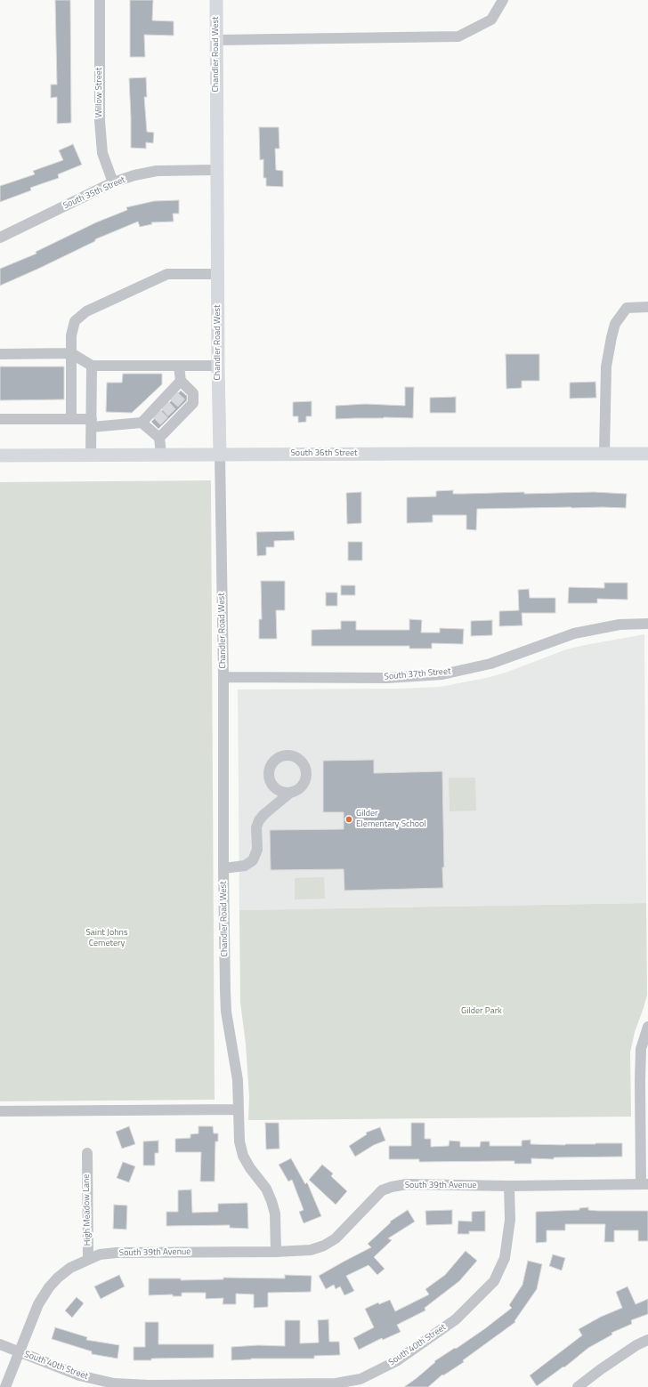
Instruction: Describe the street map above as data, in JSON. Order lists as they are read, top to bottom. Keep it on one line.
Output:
{"streets":{"main road":["Chandler Road West","South 36th Street"],"street":["Willow Street","South 35th Street","South 37th Street","South 39th Avenue","High Meadow Lane","South 40th Street"]},"crossings":[["Chandler Road West","South 35th Street"],["Chandler Road West","South 36th Street"],["Chandler Road West","South 37th Street"],["Chandler Road West","South 39th Avenue"],["Willow Street","South 35th Street"],["South 39th Avenue","High Meadow Lane"],["South 39th Avenue","South 40th Street"],["High Meadow Lane","South 40th Street"]],"parks":["Saint Johns Cemetery","Gilder Park"],"places":["Gilder Elementary School"]}
